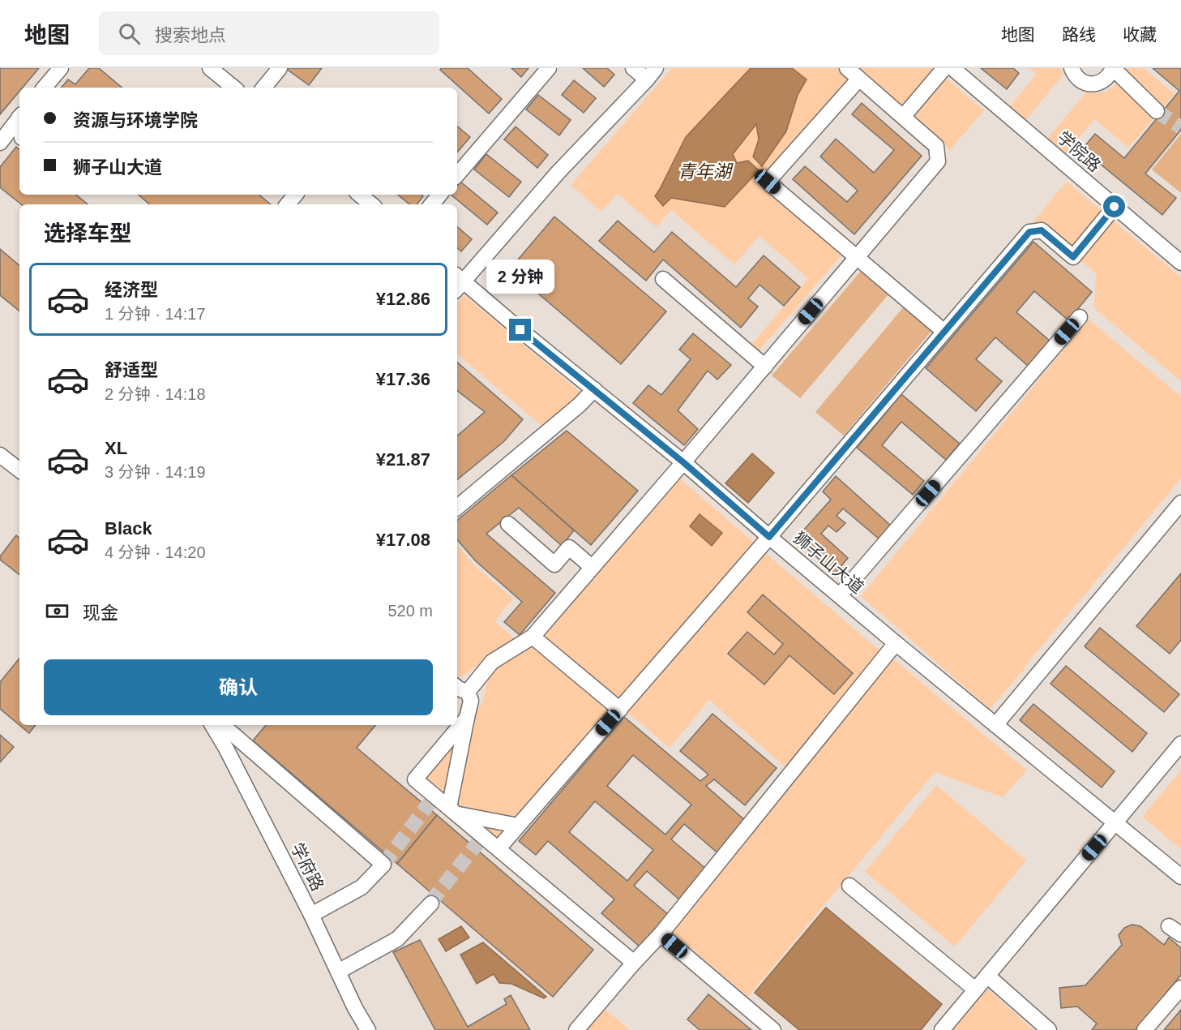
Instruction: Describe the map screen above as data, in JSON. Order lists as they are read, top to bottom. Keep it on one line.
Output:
{"streets":{"street":["学院路","狮子山大道","学府路"]},"water":["青年湖"],"page":{"header":"地图","search":"搜索地点","nav":["地图","路线","收藏"],"banner":["资源与环境学院","狮子山大道"],"heading":"选择车型","bubble":"2 分钟","list":[{"name":"经济型","note":"1 分钟 · 14:17","value":"¥12.86"},{"name":"舒适型","note":"2 分钟 · 14:18","value":"¥17.36"},{"name":"XL","note":"3 分钟 · 14:19","value":"¥21.87"},{"name":"Black","note":"4 分钟 · 14:20","value":"¥17.08"}],"pay":["现金","520 m"],"buttons":"确认"}}
